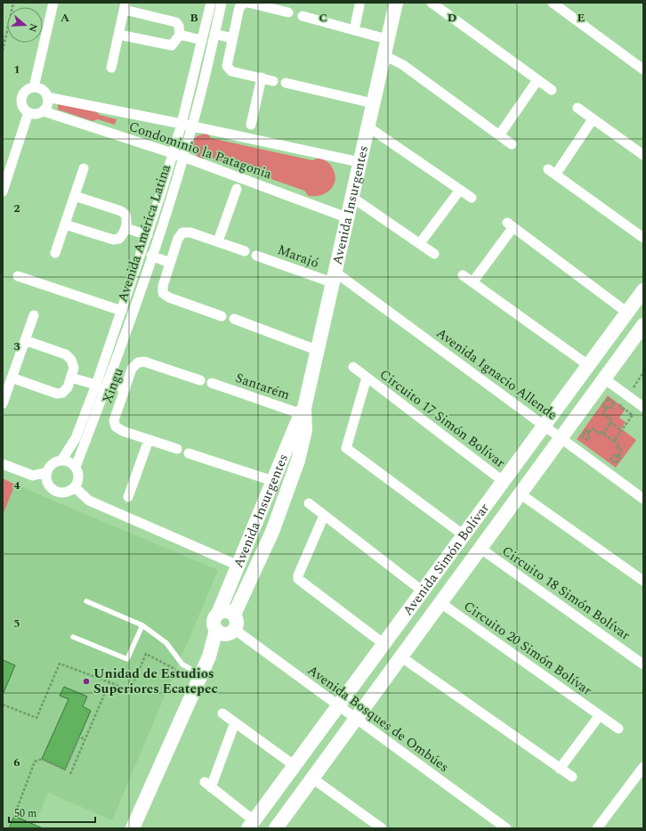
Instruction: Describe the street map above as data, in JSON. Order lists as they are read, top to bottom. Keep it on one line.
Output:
{"streets":{"main road":["Avenida Insurgentes","Avenida Simón Bolívar"],"street":["Condominio la Patagonia","Avenida América Latina","Marajó","Avenida Ignacio Allende","Xingu","Santarém","Circuito 17 Simón Bolívar","Circuito 18 Simón Bolívar","Circuito 20 Simón Bolívar","Avenida Bosques de Ombúes"]},"crossings":[["Condominio la Patagonia","Avenida Insurgentes"],["Condominio la Patagonia","Avenida América Latina"],["Avenida Insurgentes","Marajó"],["Avenida Insurgentes","Avenida Ignacio Allende"],["Avenida Insurgentes","Santarém"],["Avenida Insurgentes","Avenida Bosques de Ombúes"],["Marajó","Avenida Ignacio Allende"],["Avenida Ignacio Allende","Avenida Simón Bolívar"],["Circuito 17 Simón Bolívar","Avenida Simón Bolívar"],["Avenida Simón Bolívar","Circuito 18 Simón Bolívar"],["Avenida Simón Bolívar","Circuito 20 Simón Bolívar"],["Avenida Simón Bolívar","Avenida Bosques de Ombúes"]],"places":["Unidad de Estudios Superiores Ecatepec"],"scale_bar":"50 m","north":"right","grid":{"columns":["A","B","C","D","E"],"rows":["1","2","3","4","5","6"]}}
